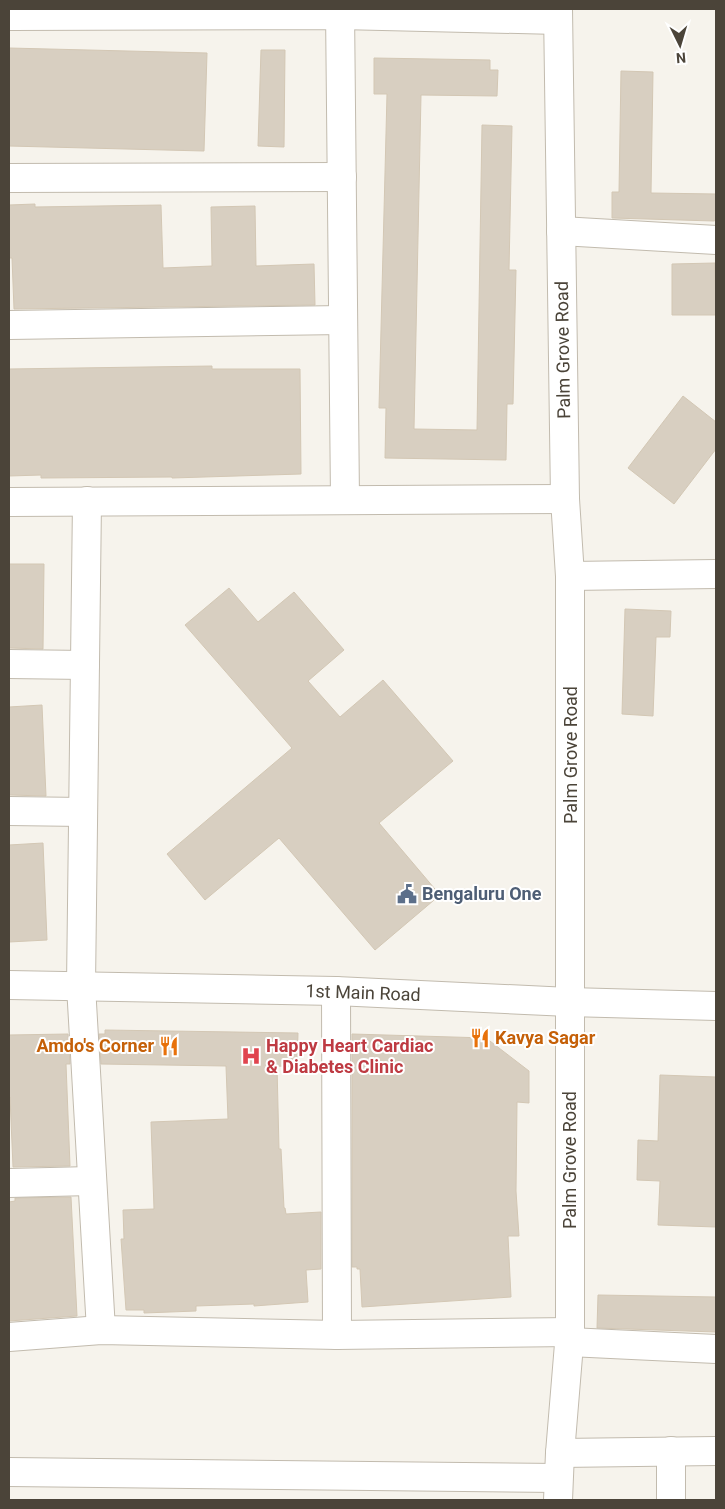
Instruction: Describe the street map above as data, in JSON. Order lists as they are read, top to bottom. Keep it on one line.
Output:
{"streets":{"street":["Palm Grove Road","1st Main Road"]},"crossings":[["Palm Grove Road","1st Main Road"]],"places":{"public building":["Bengaluru One"],"restaurant":["Kavya Sagar","Amdo's Corner"],"hospital":["Happy Heart Cardiac & Diabetes Clinic"]},"north":"bottom"}
